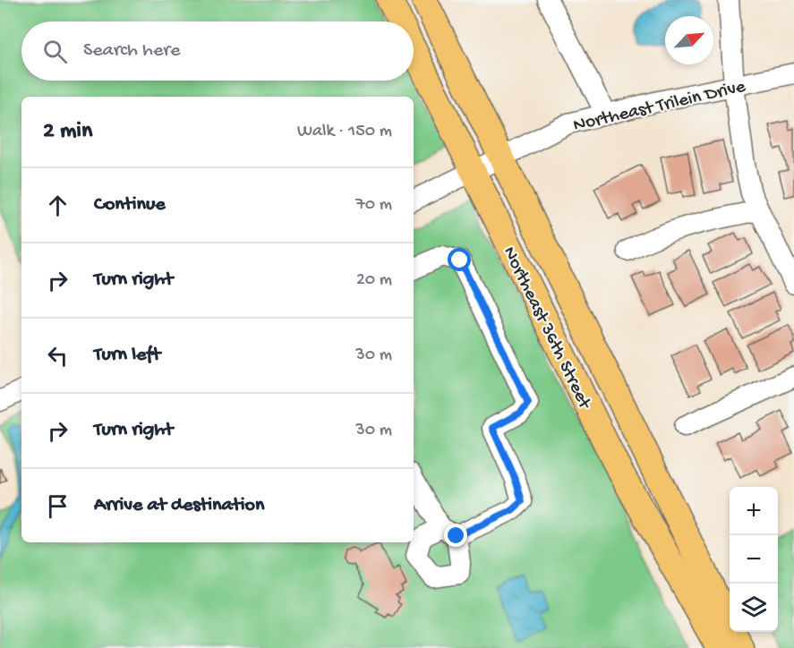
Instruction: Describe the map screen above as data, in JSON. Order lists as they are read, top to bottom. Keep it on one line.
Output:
{"streets":{"main road":["Northeast 36th Street"],"street":["Northeast Trilein Drive"]},"crossings":[["Northeast Trilein Drive","Northeast 36th Street"]],"north":"top right","page":{"search":"Search here","heading":["2 min","Walk · 150 m"],"list":[["Continue","70 m"],["Turn right","20 m"],["Turn left","30 m"],["Turn right","30 m"],"Arrive at destination"],"map_buttons":["+","−"]}}
